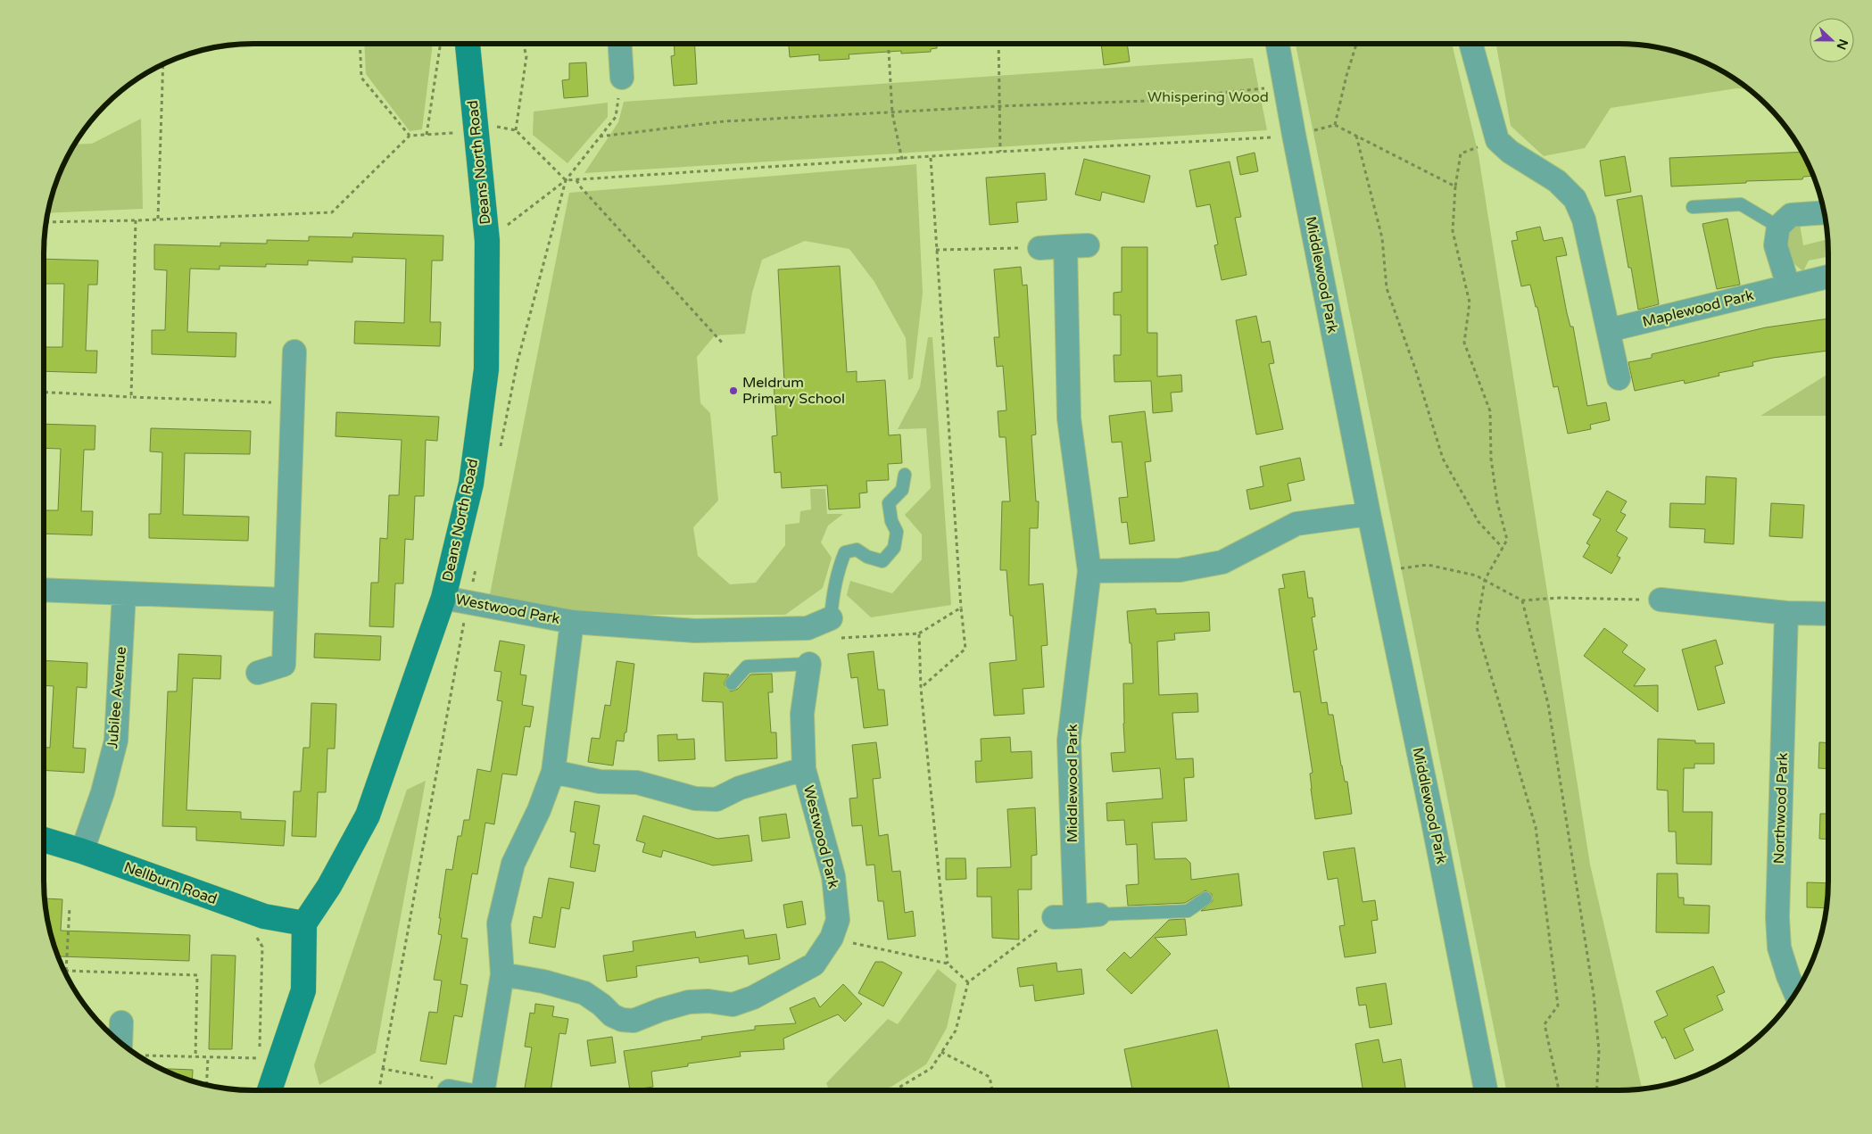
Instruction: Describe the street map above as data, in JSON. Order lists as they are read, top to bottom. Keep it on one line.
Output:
{"streets":{"street":["Deans North Road","Middlewood Park","Maplewood Park","Westwood Park","Jubilee Avenue","Northwood Park","Nellburn Road"]},"crossings":[["Deans North Road","Westwood Park"],["Deans North Road","Nellburn Road"],["Jubilee Avenue","Nellburn Road"]],"parks":["Whispering Wood"],"places":["Meldrum Primary School"],"north":"right"}
